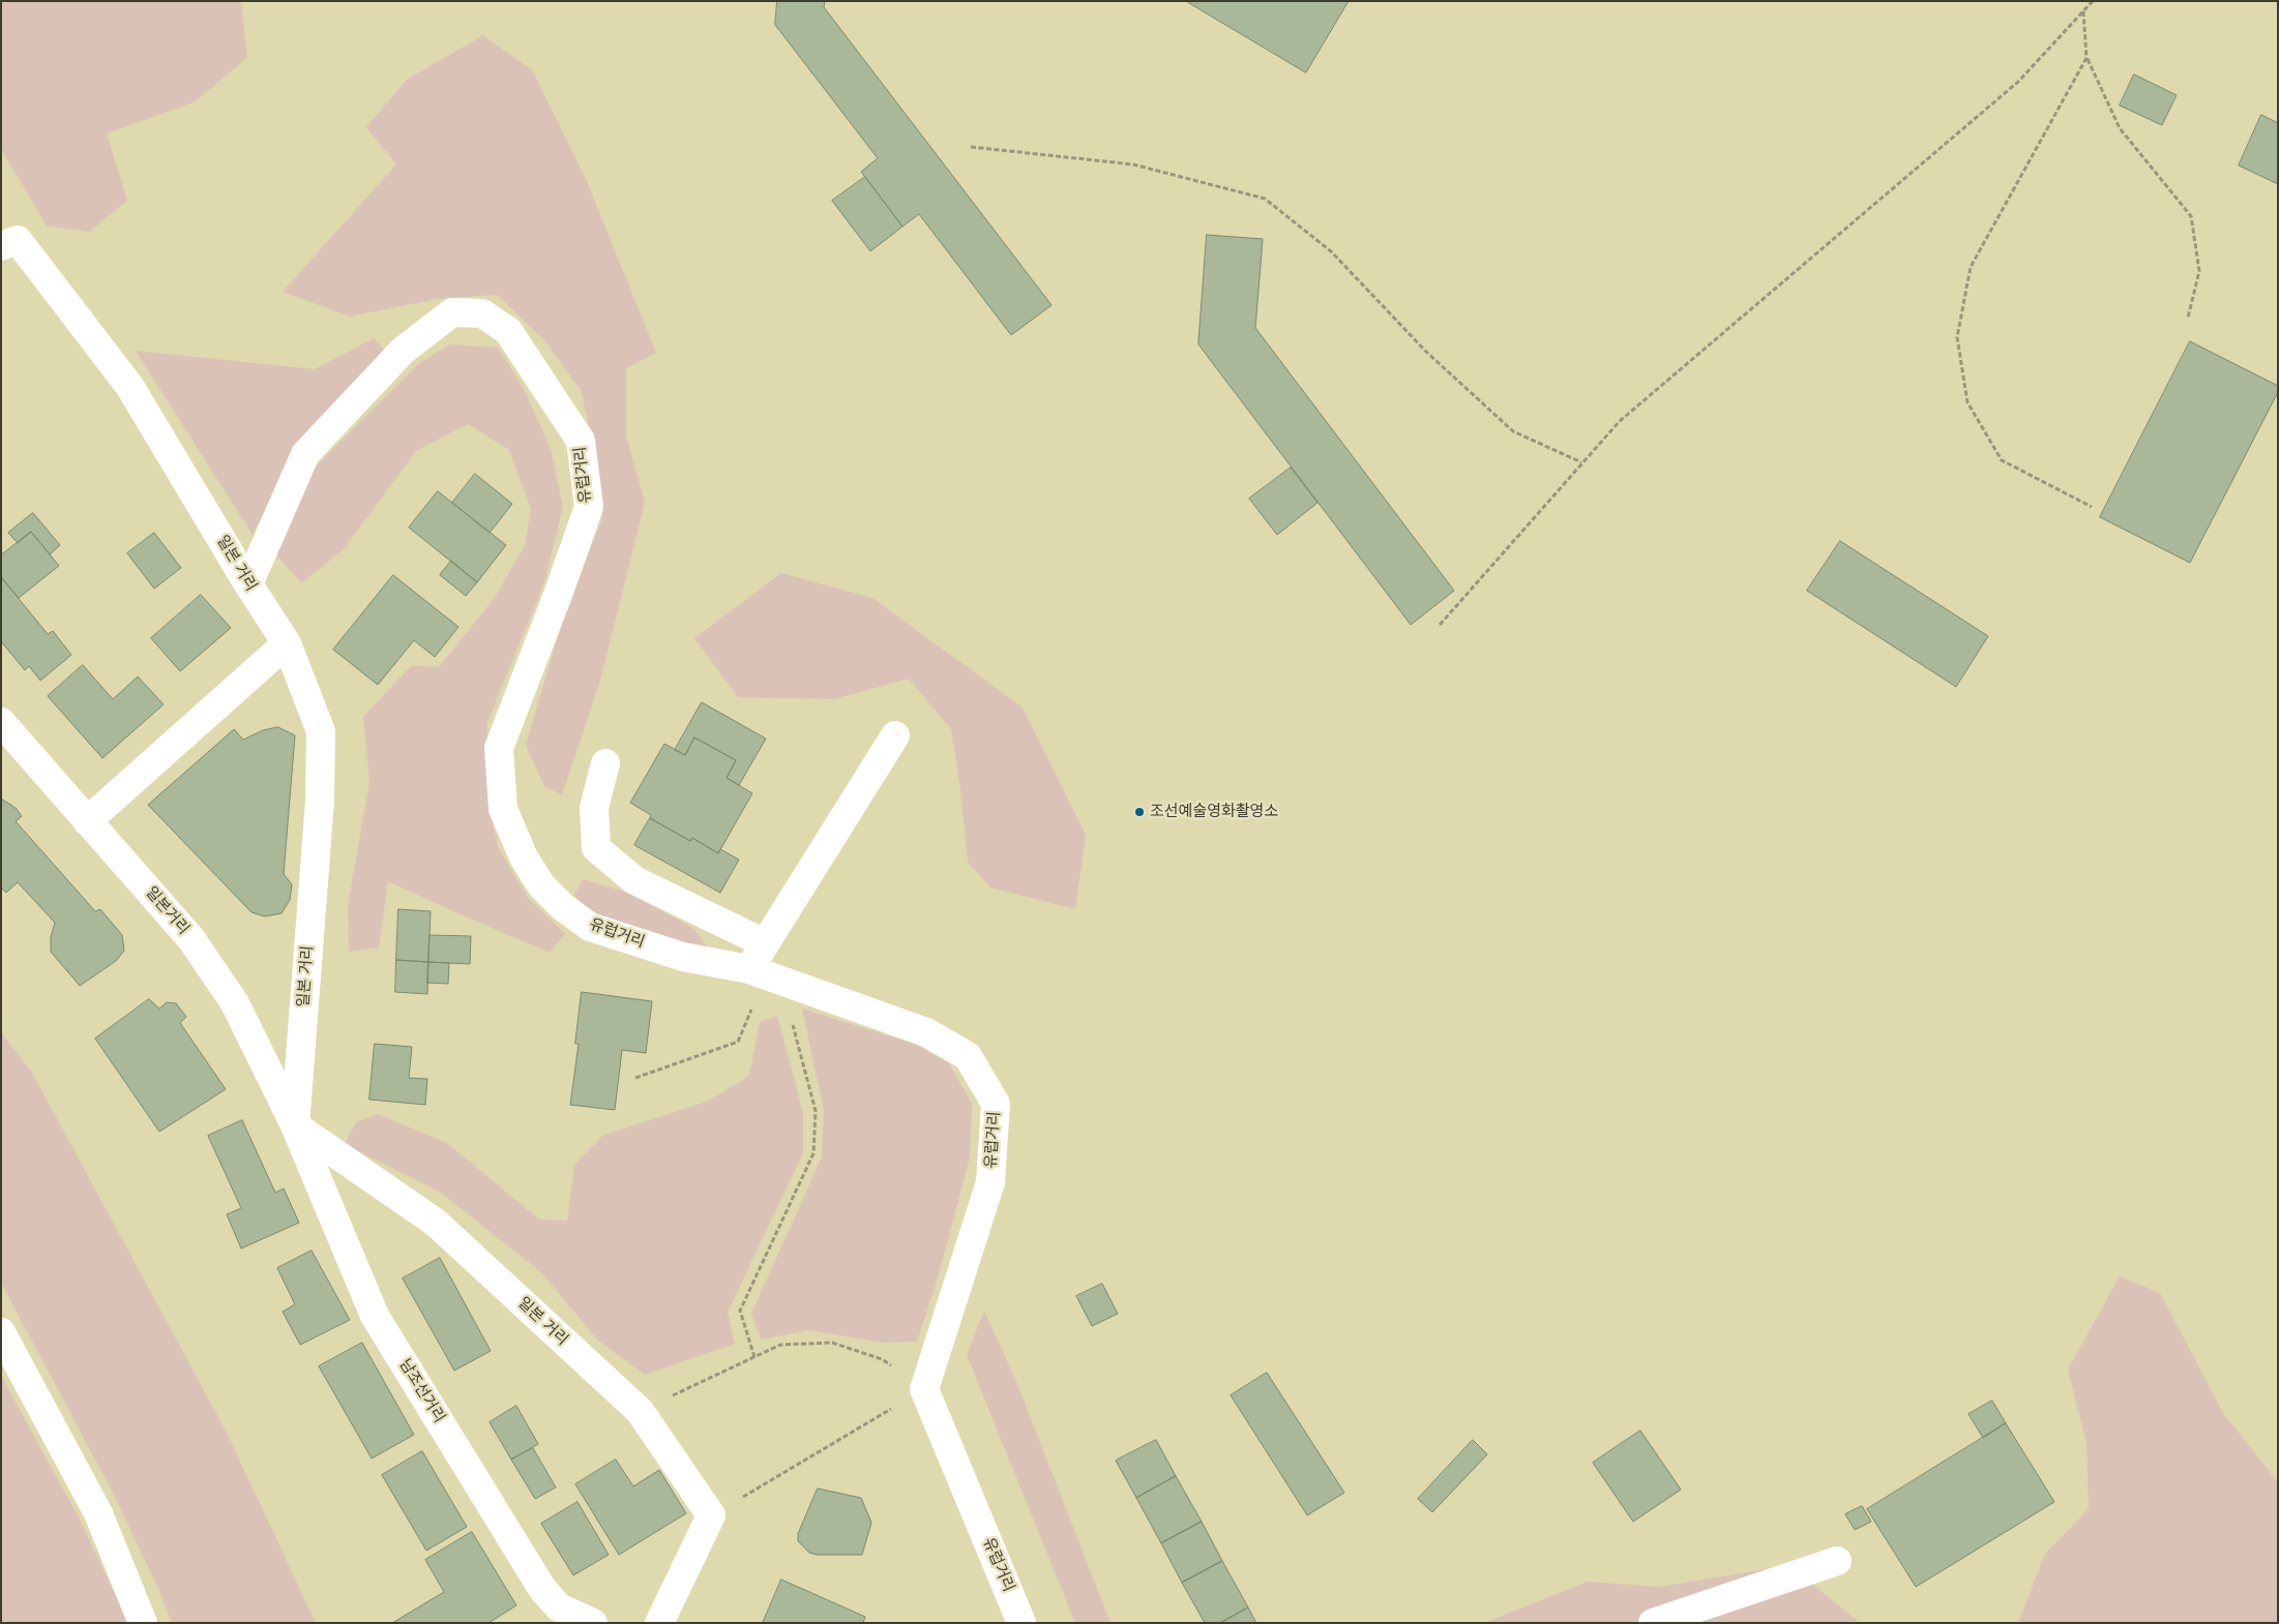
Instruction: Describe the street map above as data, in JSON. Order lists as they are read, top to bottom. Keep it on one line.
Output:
{"streets":{"lane":["유럽거리","일본 거리","일본거리","남조선거리"]},"crossings":[["유럽거리","일본 거리"],["일본 거리","일본거리"],["일본 거리","남조선거리"],["일본거리","남조선거리"]],"places":["조선예술영화촬영소"]}
